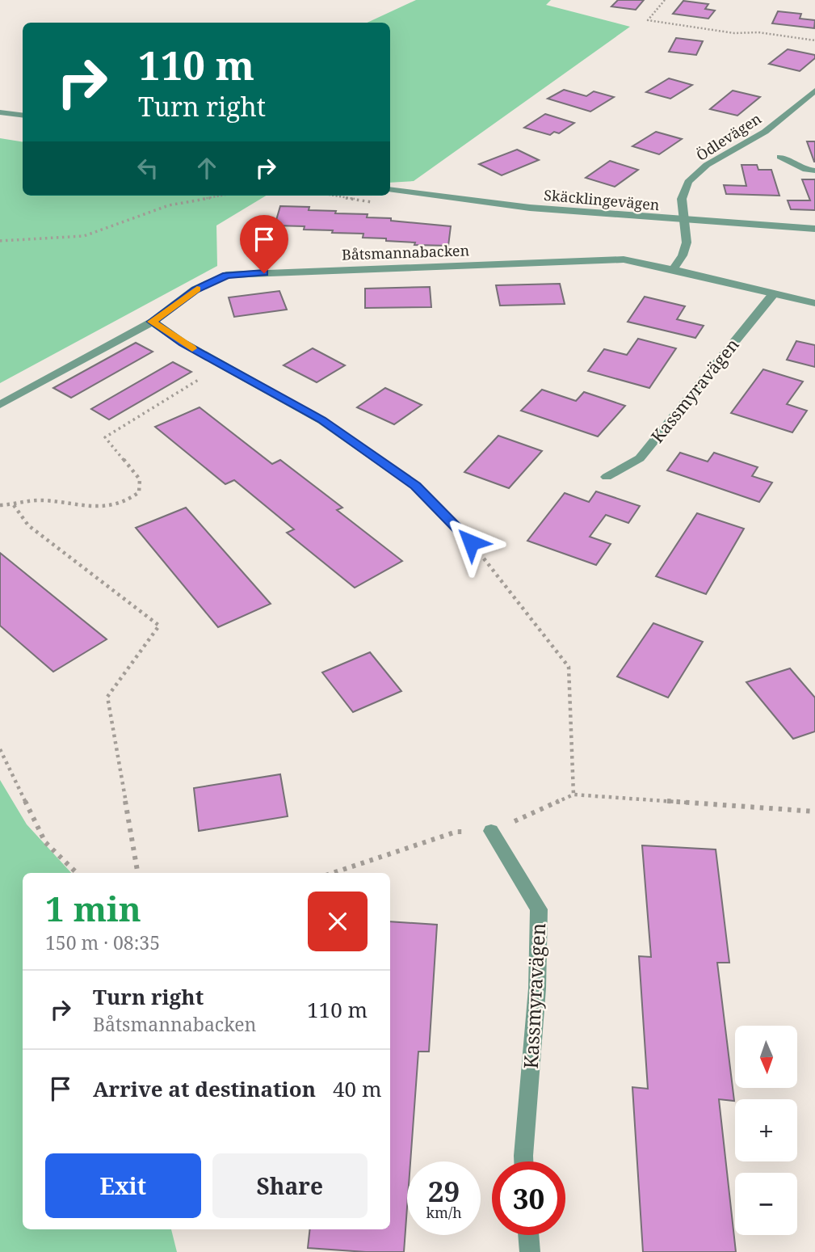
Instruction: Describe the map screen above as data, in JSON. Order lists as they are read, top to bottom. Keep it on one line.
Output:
{"streets":{"street":["Ödlevägen","Skäcklingevägen","Båtsmannabacken","Kassmyravägen"]},"crossings":[["Ödlevägen","Skäcklingevägen"]],"north":"bottom","page":{"turn":["110 m","Turn right"],"heading":["1 min","150 m · 08:35"],"list":[{"name":"Turn right","note":"Båtsmannabacken","value":"110 m"},{"name":"Arrive at destination","value":"40 m"}],"map_buttons":["+","−"],"buttons":["Exit","Share"],"speed":"29 km/h","limit":"30"}}
